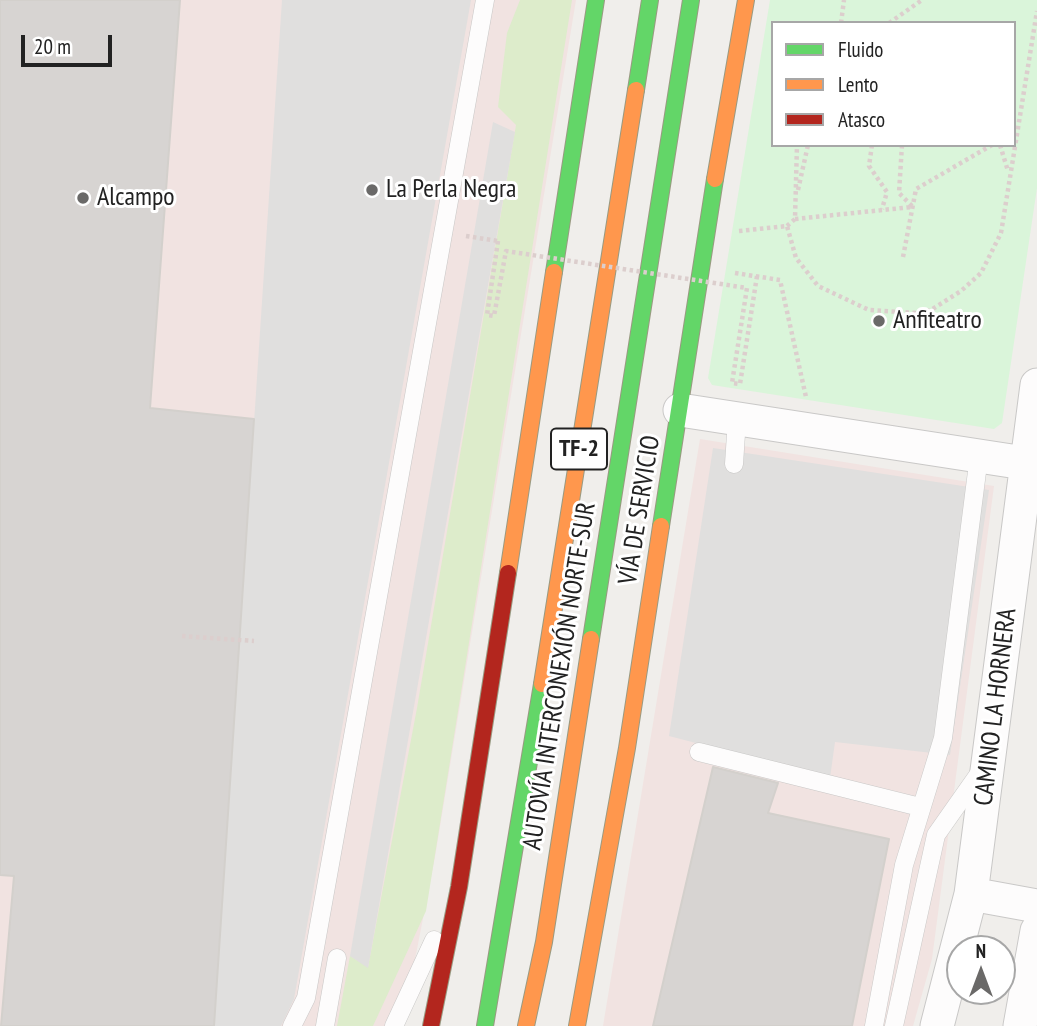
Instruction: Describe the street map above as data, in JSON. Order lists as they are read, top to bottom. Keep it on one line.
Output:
{"streets":{"main road":["TF-2","VÍA DE SERVICIO","AUTOVÍA INTERCONEXIÓN NORTE-SUR"],"street":["CAMINO LA HORNERA"]},"places":["La Perla Negra","Alcampo","Anfiteatro"],"legend":["Fluido","Lento","Atasco"],"scale_bar":"20 m","north":"top"}
